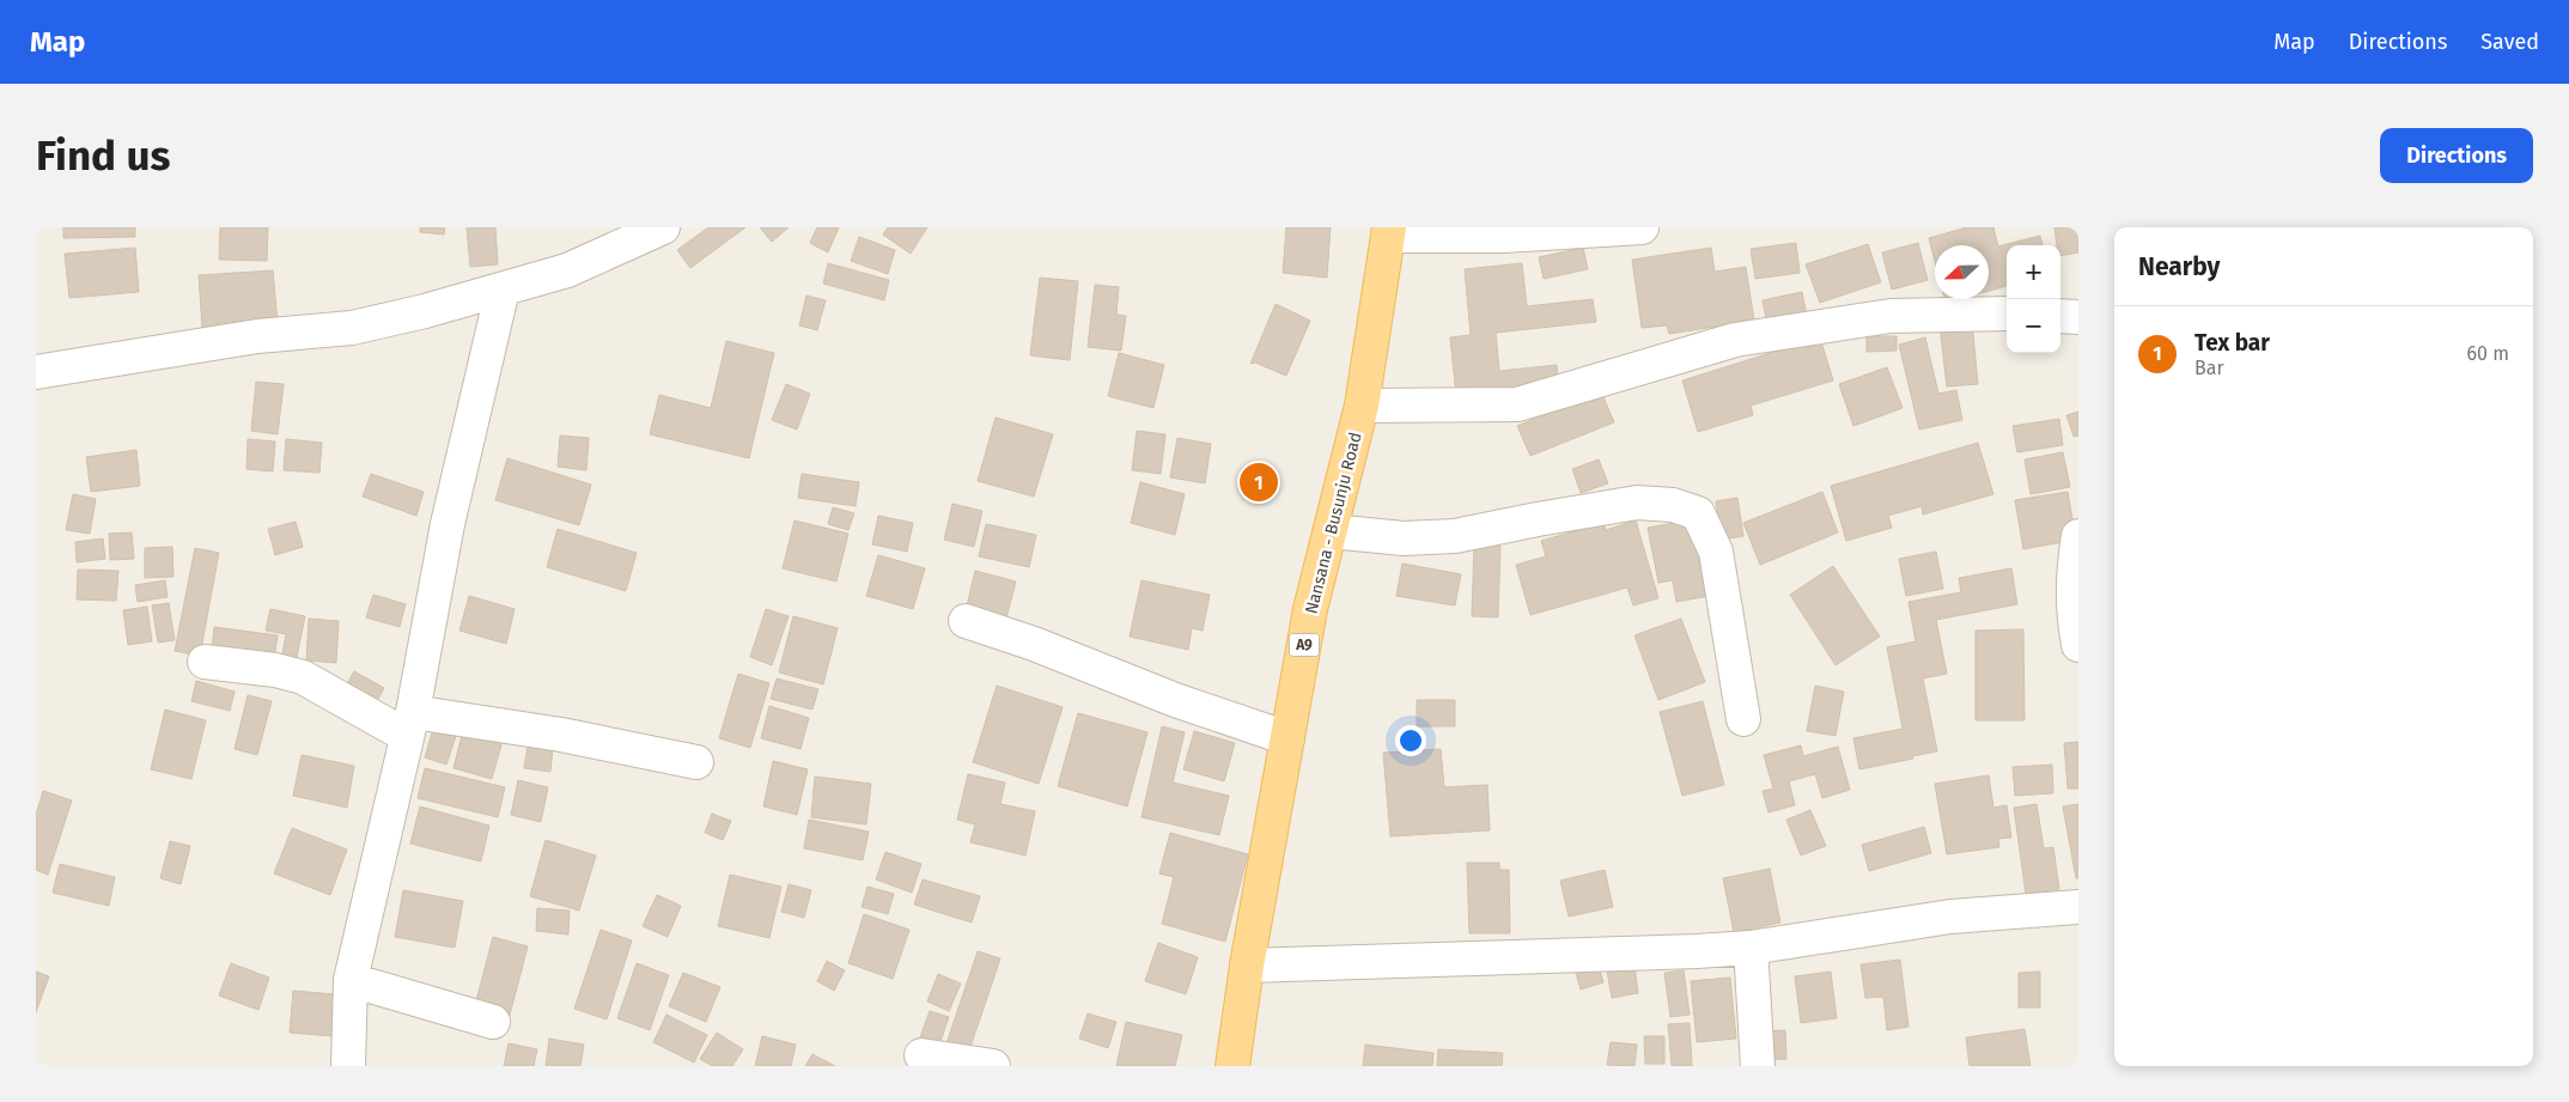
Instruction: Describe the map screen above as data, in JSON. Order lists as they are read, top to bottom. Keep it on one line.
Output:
{"streets":{"main road":["Nansana - Busunju Road","A9"]},"north":"left","page":{"header":"Map","nav":["Map","Directions","Saved"],"buttons":"Directions","title":"Find us","heading":"Nearby","map_buttons":["+","−"],"list":[{"mark":"1","name":"Tex bar","note":"Bar","value":"60 m"}],"pins":"1"}}
